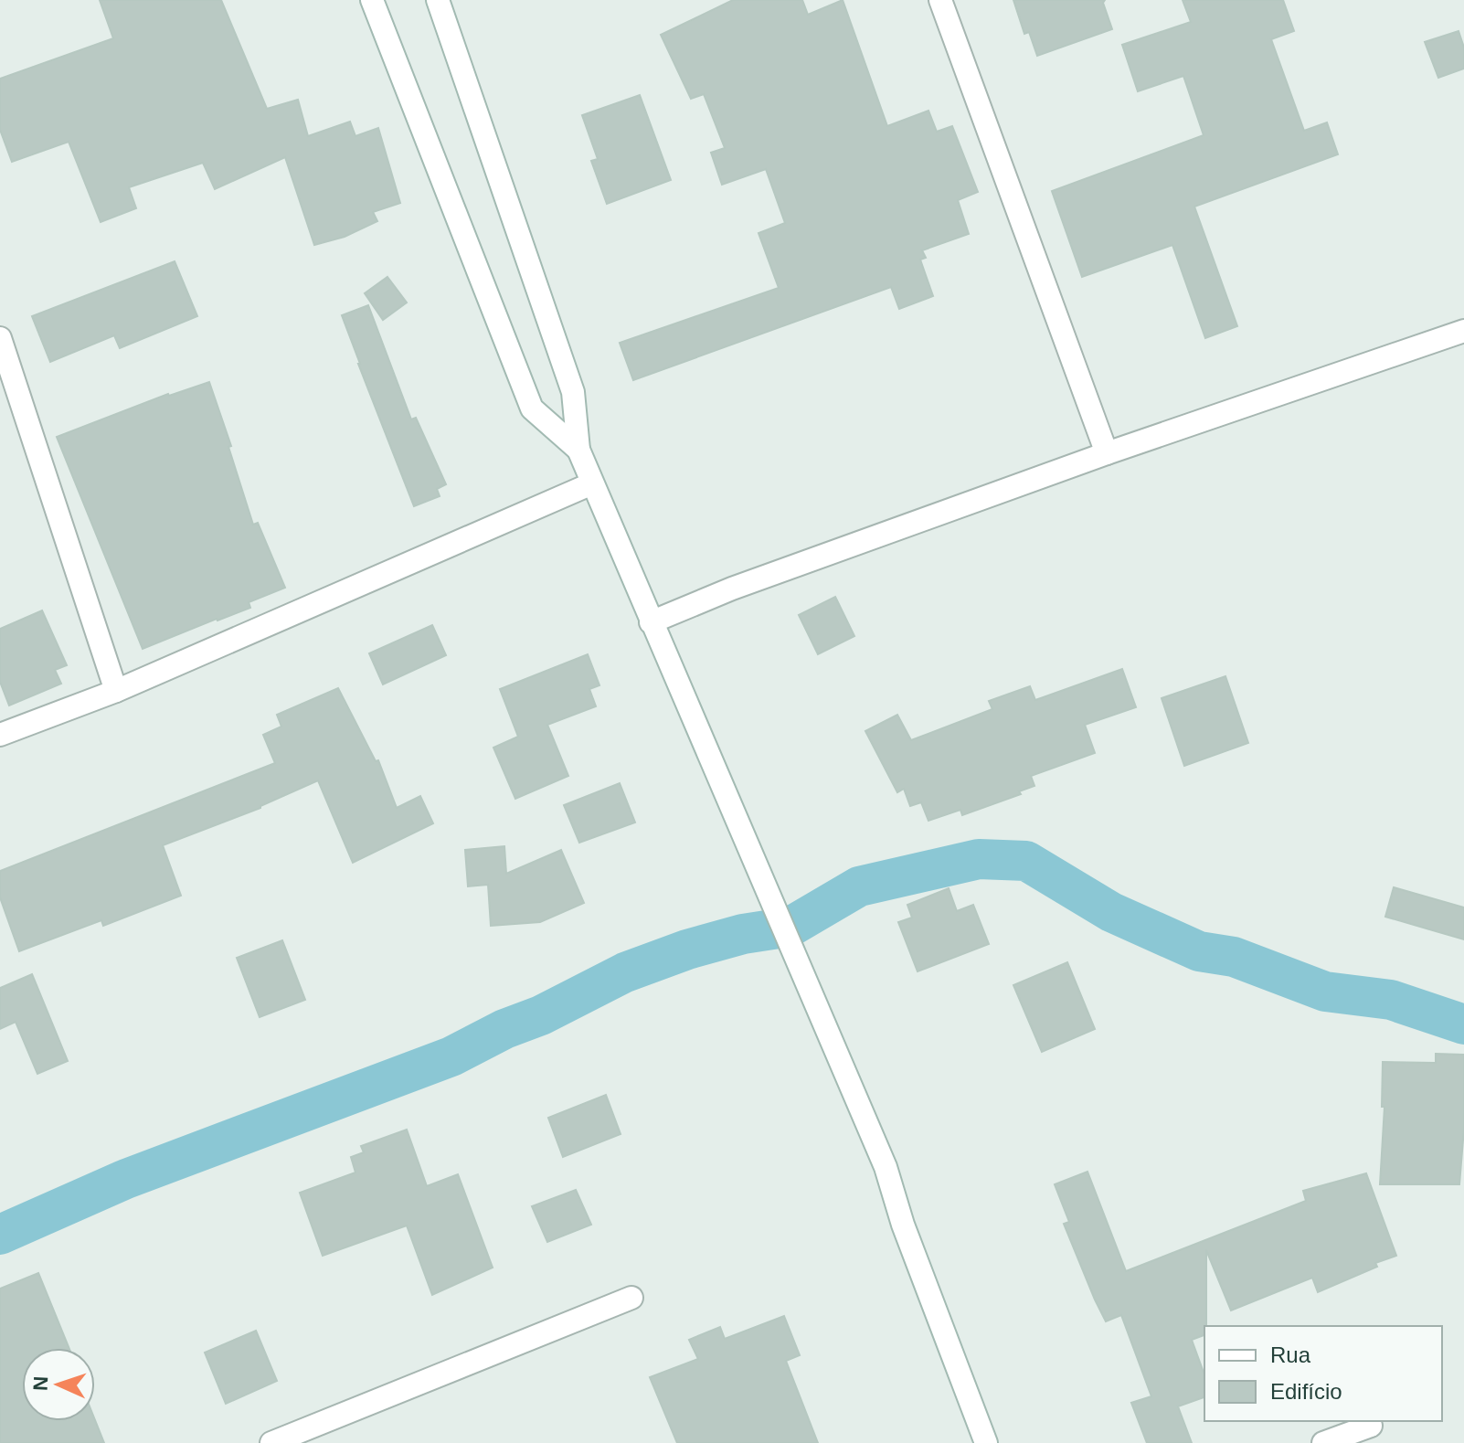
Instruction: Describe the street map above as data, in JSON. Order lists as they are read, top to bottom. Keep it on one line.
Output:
{"legend":["Rua","Edifício"],"north":"left"}
